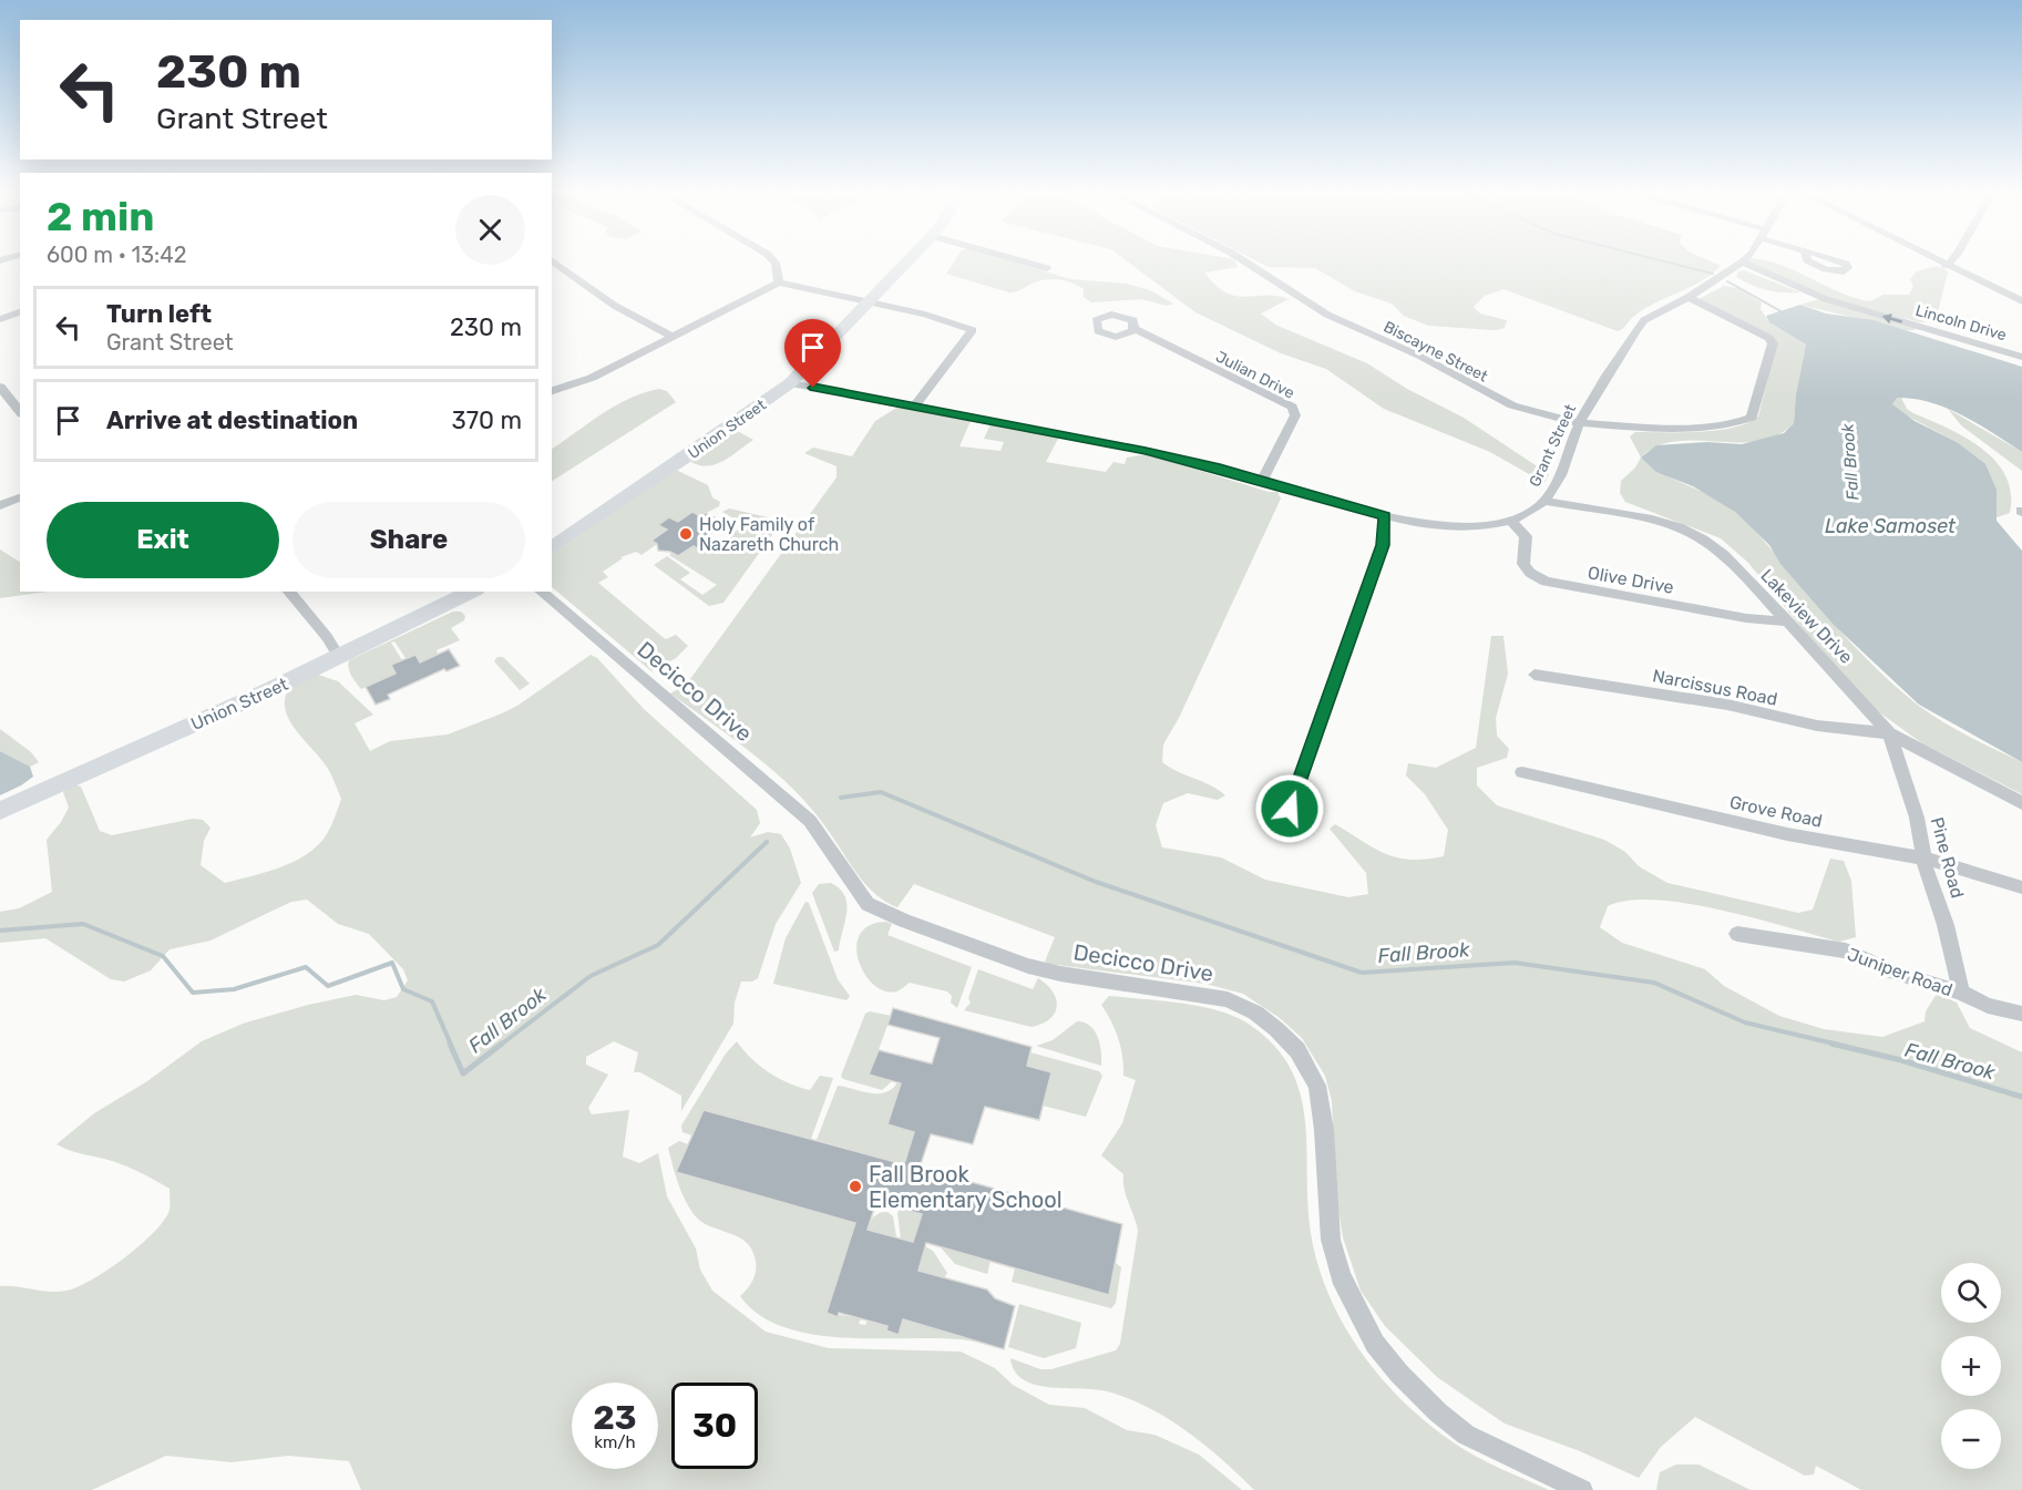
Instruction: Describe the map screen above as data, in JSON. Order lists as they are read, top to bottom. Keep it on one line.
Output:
{"streets":{"street":["Lincoln Drive","Biscayne Street","Julian Drive","Union Street","Grant Street","Olive Drive","Lakeview Drive","Narcissus Road","Decicco Drive","Grove Road","Pine Road","Juniper Road"]},"crossings":[["Lincoln Drive","Grant Street"],["Biscayne Street","Grant Street"],["Julian Drive","Grant Street"],["Union Street","Grant Street"],["Grant Street","Olive Drive"],["Grant Street","Lakeview Drive"],["Olive Drive","Lakeview Drive"],["Lakeview Drive","Narcissus Road"],["Lakeview Drive","Pine Road"],["Narcissus Road","Pine Road"],["Grove Road","Pine Road"],["Pine Road","Juniper Road"]],"water":["Fall Brook","Lake Samoset"],"places":["Holy Family of Nazareth Church","Fall Brook Elementary School"],"page":{"turn":["230 m","Grant Street"],"heading":["2 min","600 m · 13:42"],"list":[{"name":"Turn left","note":"Grant Street","value":"230 m"},{"name":"Arrive at destination","value":"370 m"}],"buttons":["Exit","Share"],"map_buttons":["+","−"],"speed":"23 km/h","limit":"30"}}
